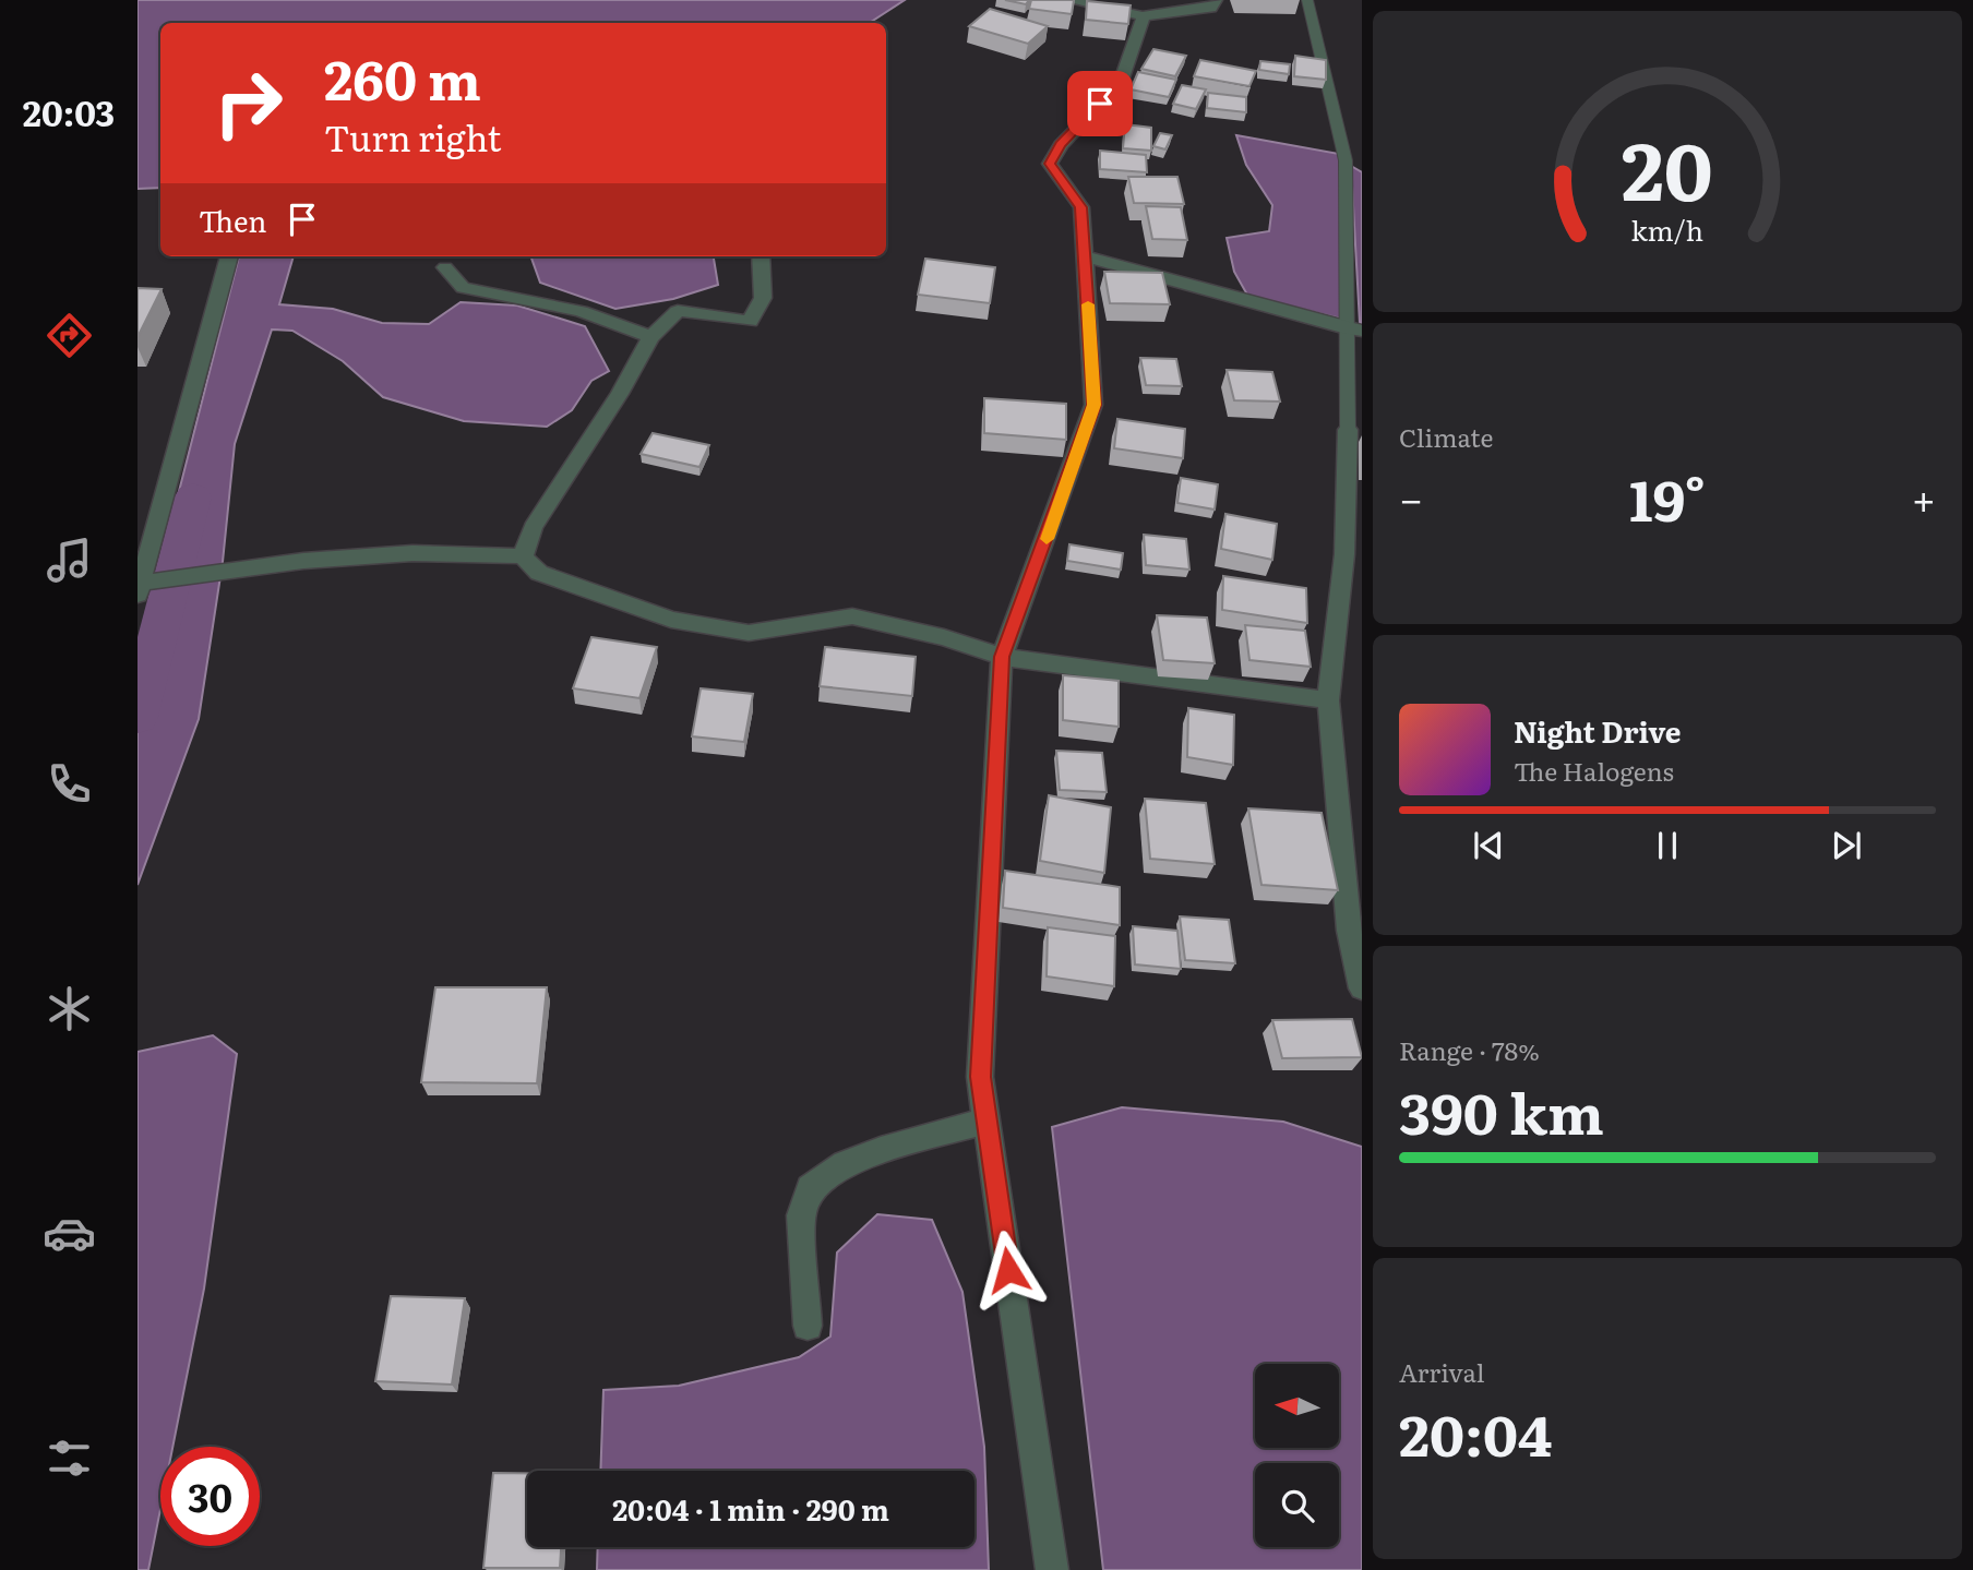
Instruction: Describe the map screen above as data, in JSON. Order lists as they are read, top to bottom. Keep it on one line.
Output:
{"north":"left","page":{"tabs":"20:03","turn":["260 m","Turn right"],"then":"Then","tile":["Climate",["Range · 78%","390 km"],["Arrival","20:04"]],"heat":["−","19°","+"],"song":["Night Drive","The Halogens"],"limit":"30","trip":"20:04 · 1 min · 290 m","gauge":["20","km/h"]}}
